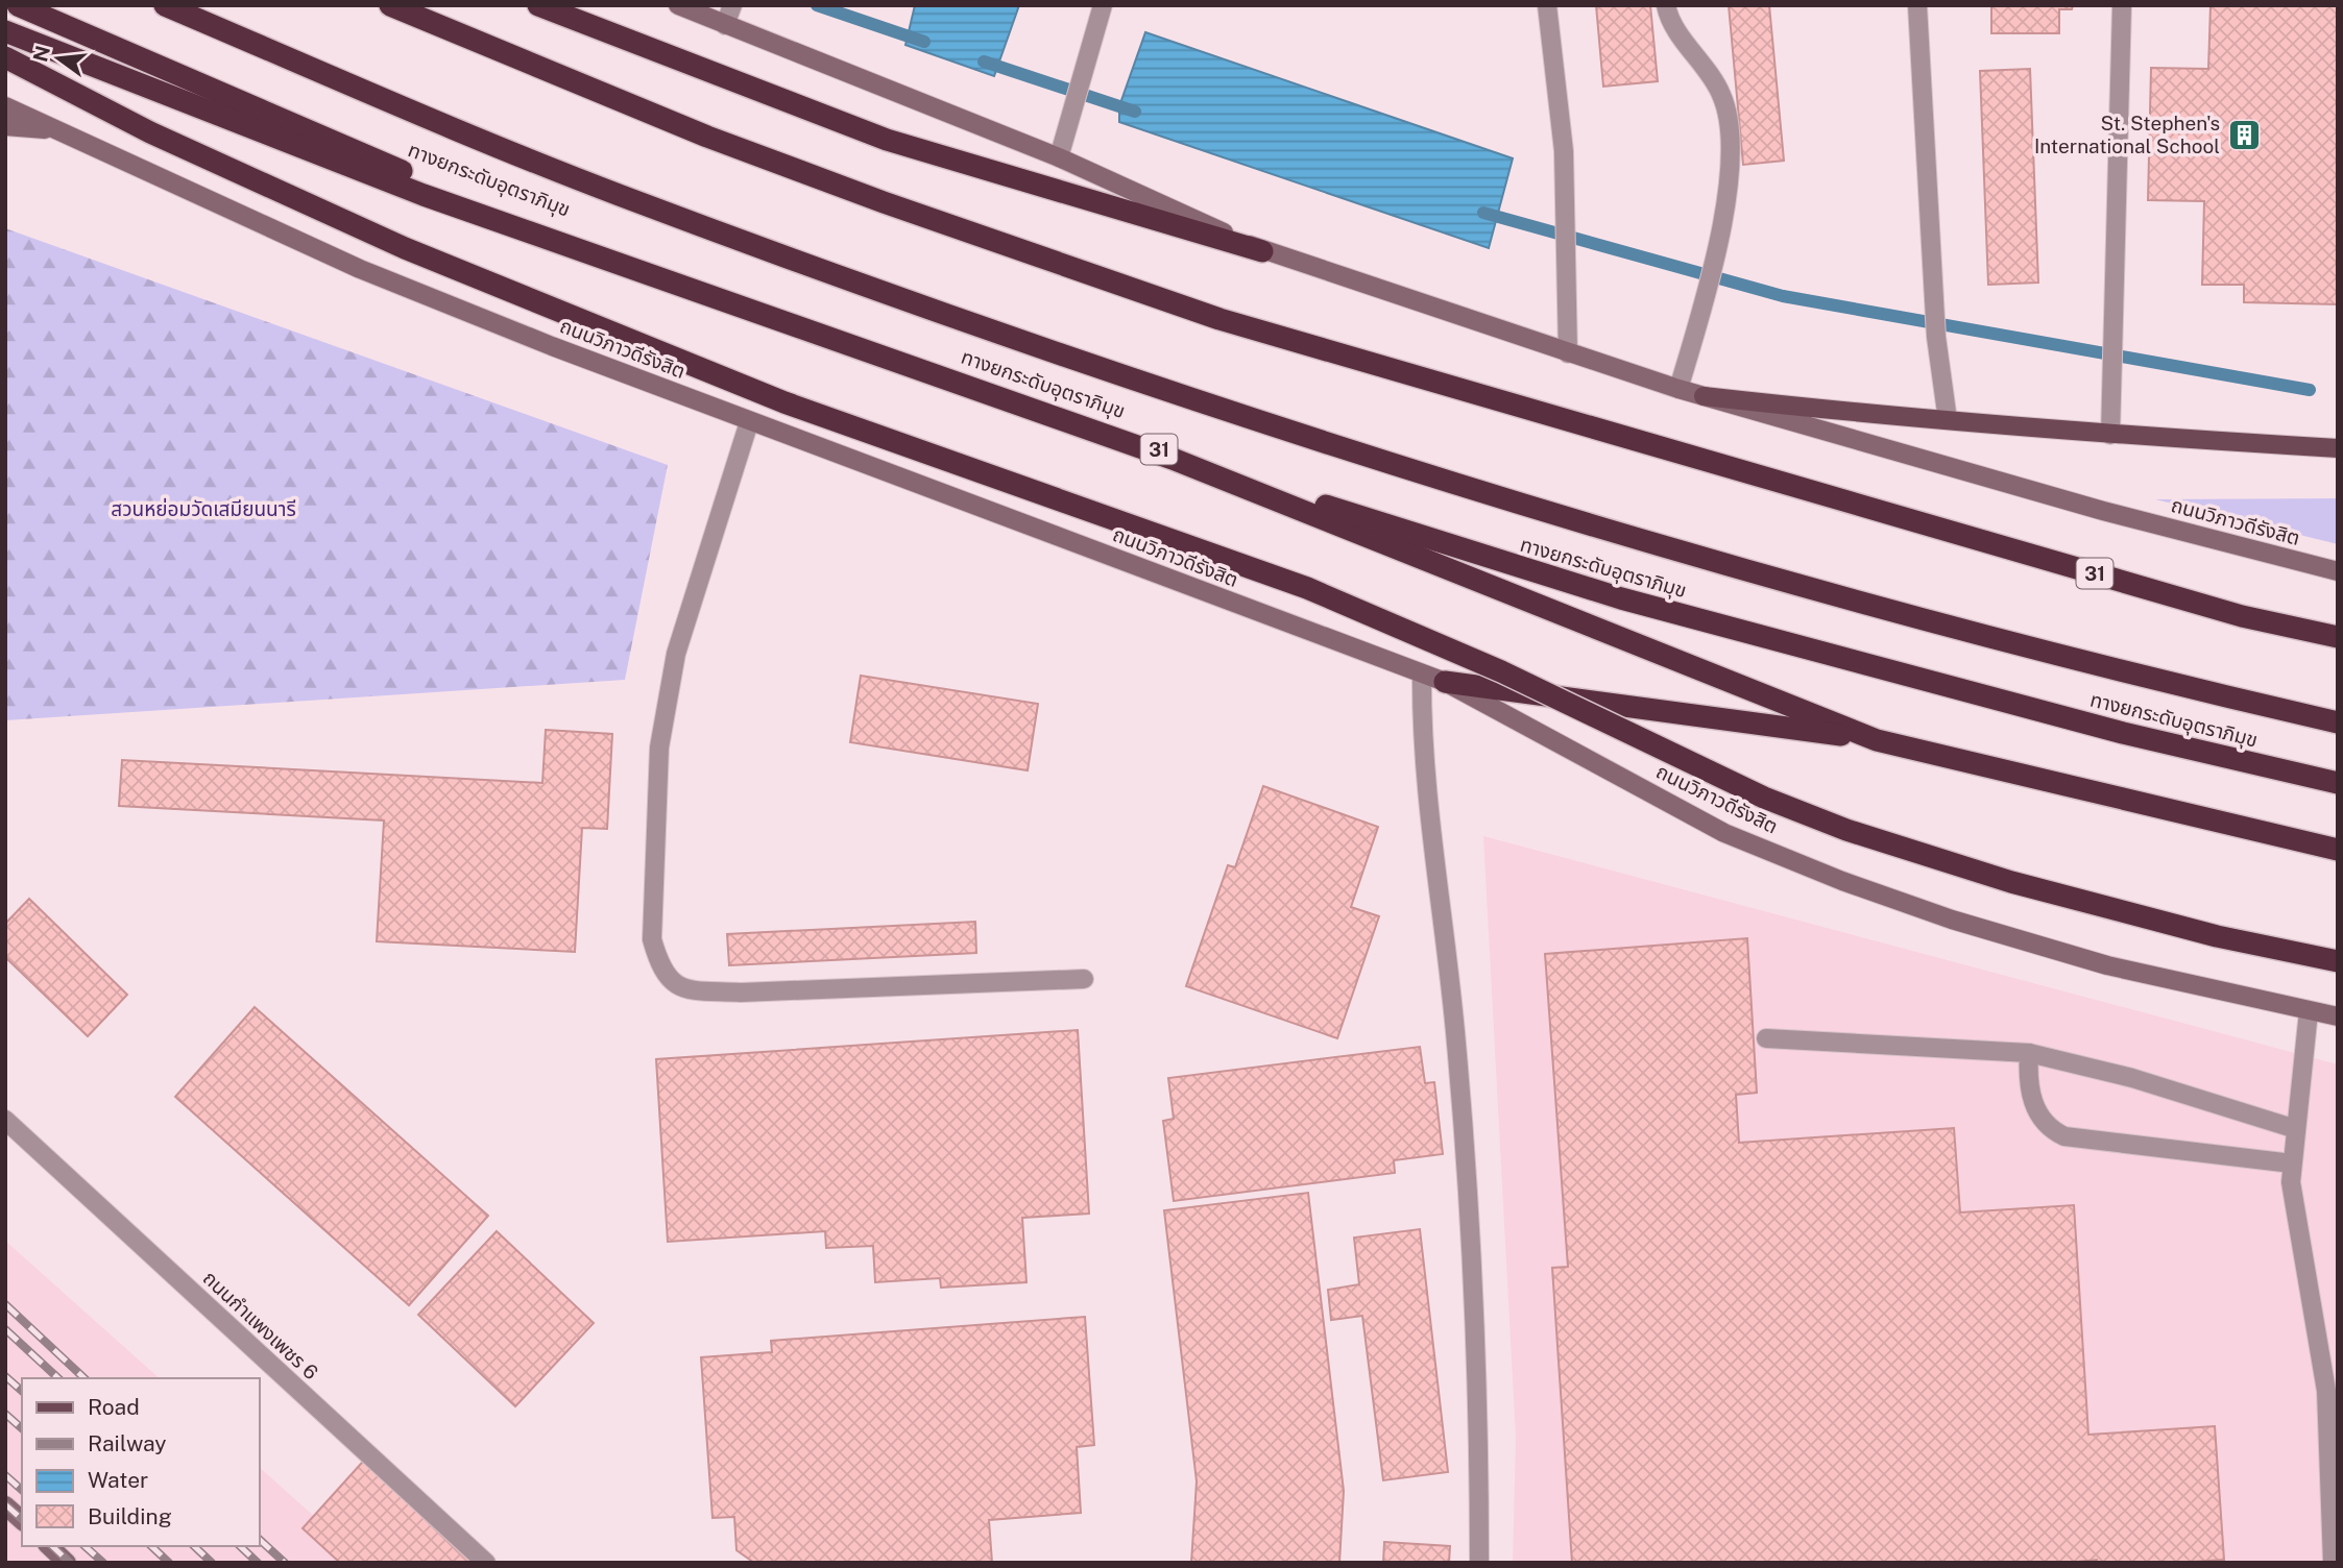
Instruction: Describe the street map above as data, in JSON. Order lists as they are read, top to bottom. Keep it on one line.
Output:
{"streets":{"highway":["ทางยกระดับอุตราภิมุข","31"],"main road":["ถนนวิภาวดีรังสิต"],"street":["ถนนกำแพงเพชร 6"]},"crossings":[["ถนนวิภาวดีรังสิต","31"]],"parks":["สวนหย่อมวัดเสมียนนารี"],"places":{"building":["St. Stephen's International School"]},"legend":["Road","Railway","Water","Building"],"north":"left"}
